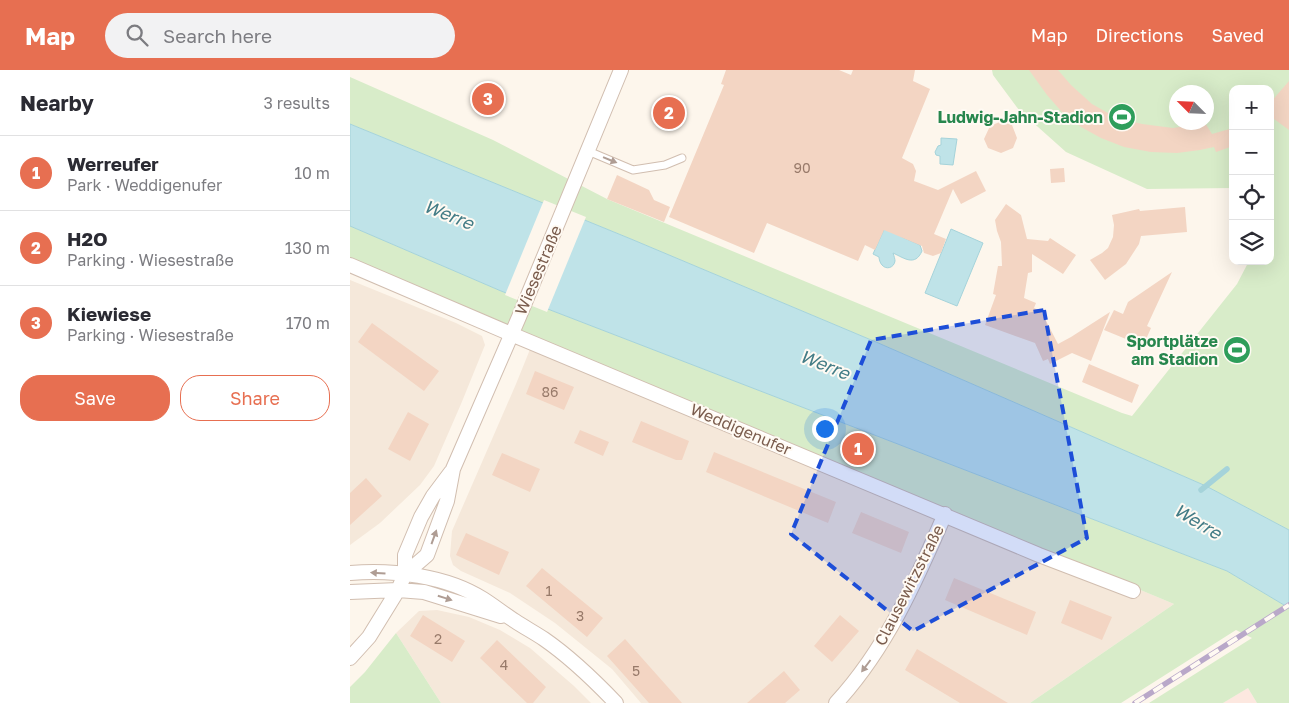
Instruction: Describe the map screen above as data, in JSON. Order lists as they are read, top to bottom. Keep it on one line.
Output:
{"streets":{"street":["Wiesestraße","Weddigenufer","Clausewitzstraße"]},"crossings":[["Wiesestraße","Weddigenufer"],["Weddigenufer","Clausewitzstraße"]],"one_way":["Clausewitzstraße"],"water":["Werre"],"places":{"sports":["Ludwig-Jahn-Stadion","Sportplätze am Stadion"]},"house_numbers":["90","86","1","3","2","4","5"],"north":"top left","page":{"header":"Map","search":"Search here","nav":["Map","Directions","Saved"],"heading":["Nearby","3 results"],"pins":["3","2","1"],"map_buttons":["+","−"],"list":[{"mark":"1","name":"Werreufer","note":"Park · Weddigenufer","value":"10 m"},{"mark":"2","name":"H2O","note":"Parking · Wiesestraße","value":"130 m"},{"mark":"3","name":"Kiewiese","note":"Parking · Wiesestraße","value":"170 m"}],"buttons":["Save","Share"]}}
